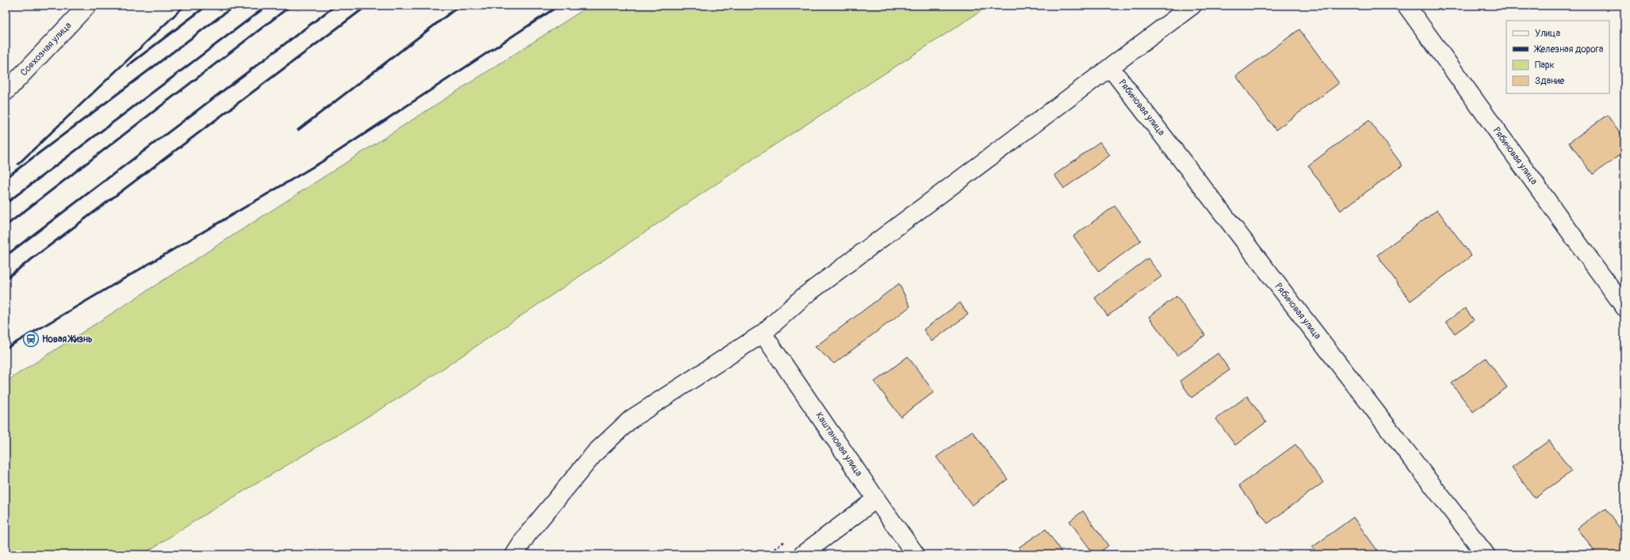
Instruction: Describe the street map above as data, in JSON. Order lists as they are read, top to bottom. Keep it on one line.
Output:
{"streets":{"street":["Совхозная улица","Рябиновая улица","Каштановая улица"]},"places":{"station":["Новая Жизнь"]},"legend":["Улица","Железная дорога","Парк","Здание"]}
